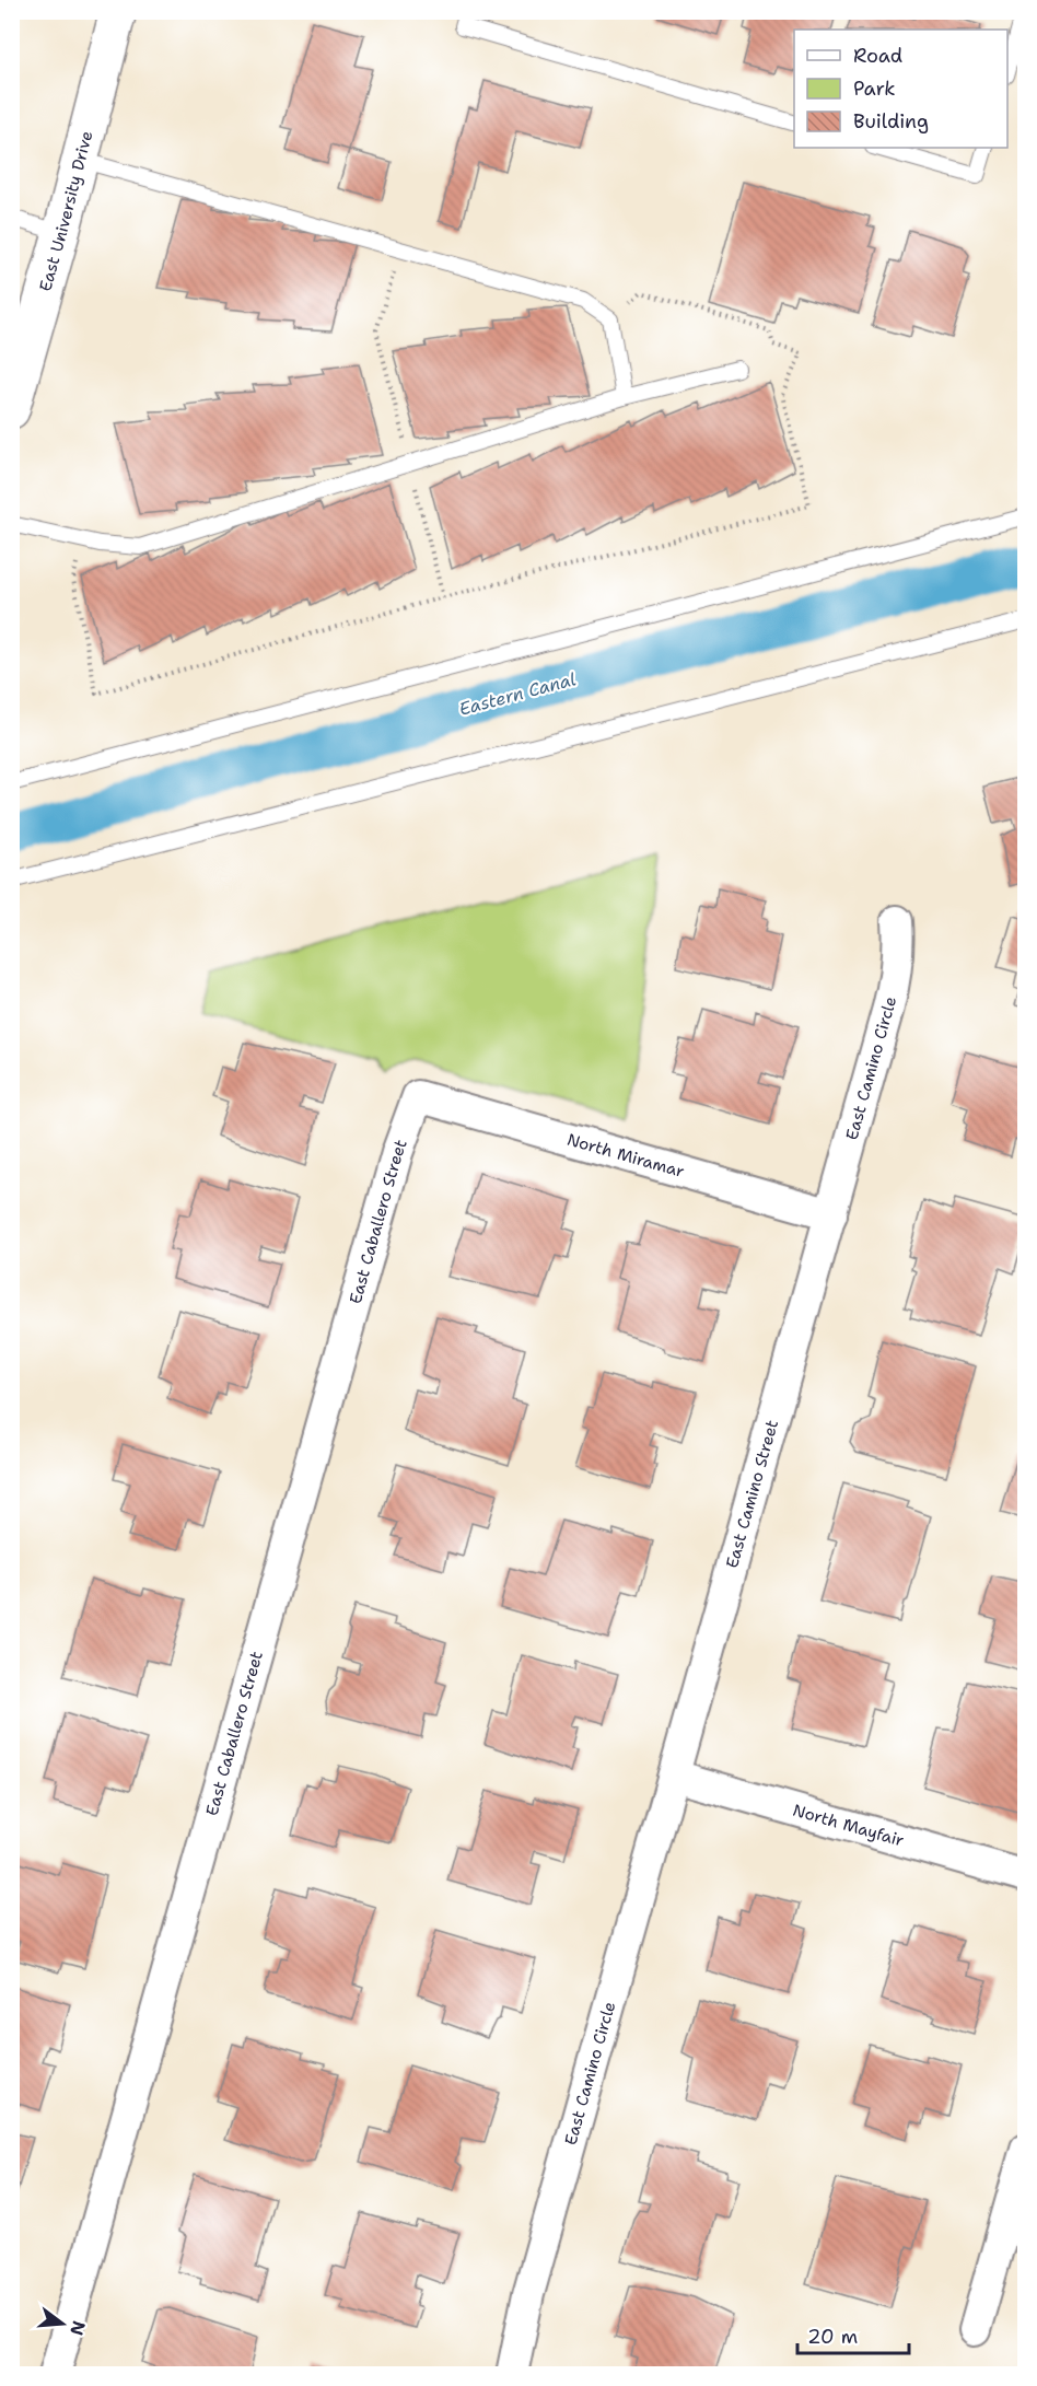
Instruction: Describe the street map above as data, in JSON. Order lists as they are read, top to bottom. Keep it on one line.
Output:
{"streets":{"main road":["East University Drive"],"street":["East Camino Circle","North Miramar","East Caballero Street","East Camino Street","North Mayfair"]},"crossings":[["East Camino Circle","North Miramar"],["East Camino Circle","East Camino Street"],["East Camino Circle","North Mayfair"],["North Miramar","East Caballero Street"],["North Miramar","East Camino Street"],["East Camino Street","North Mayfair"]],"water":["Eastern Canal"],"legend":["Road","Park","Building"],"scale_bar":"20 m","north":"right"}
